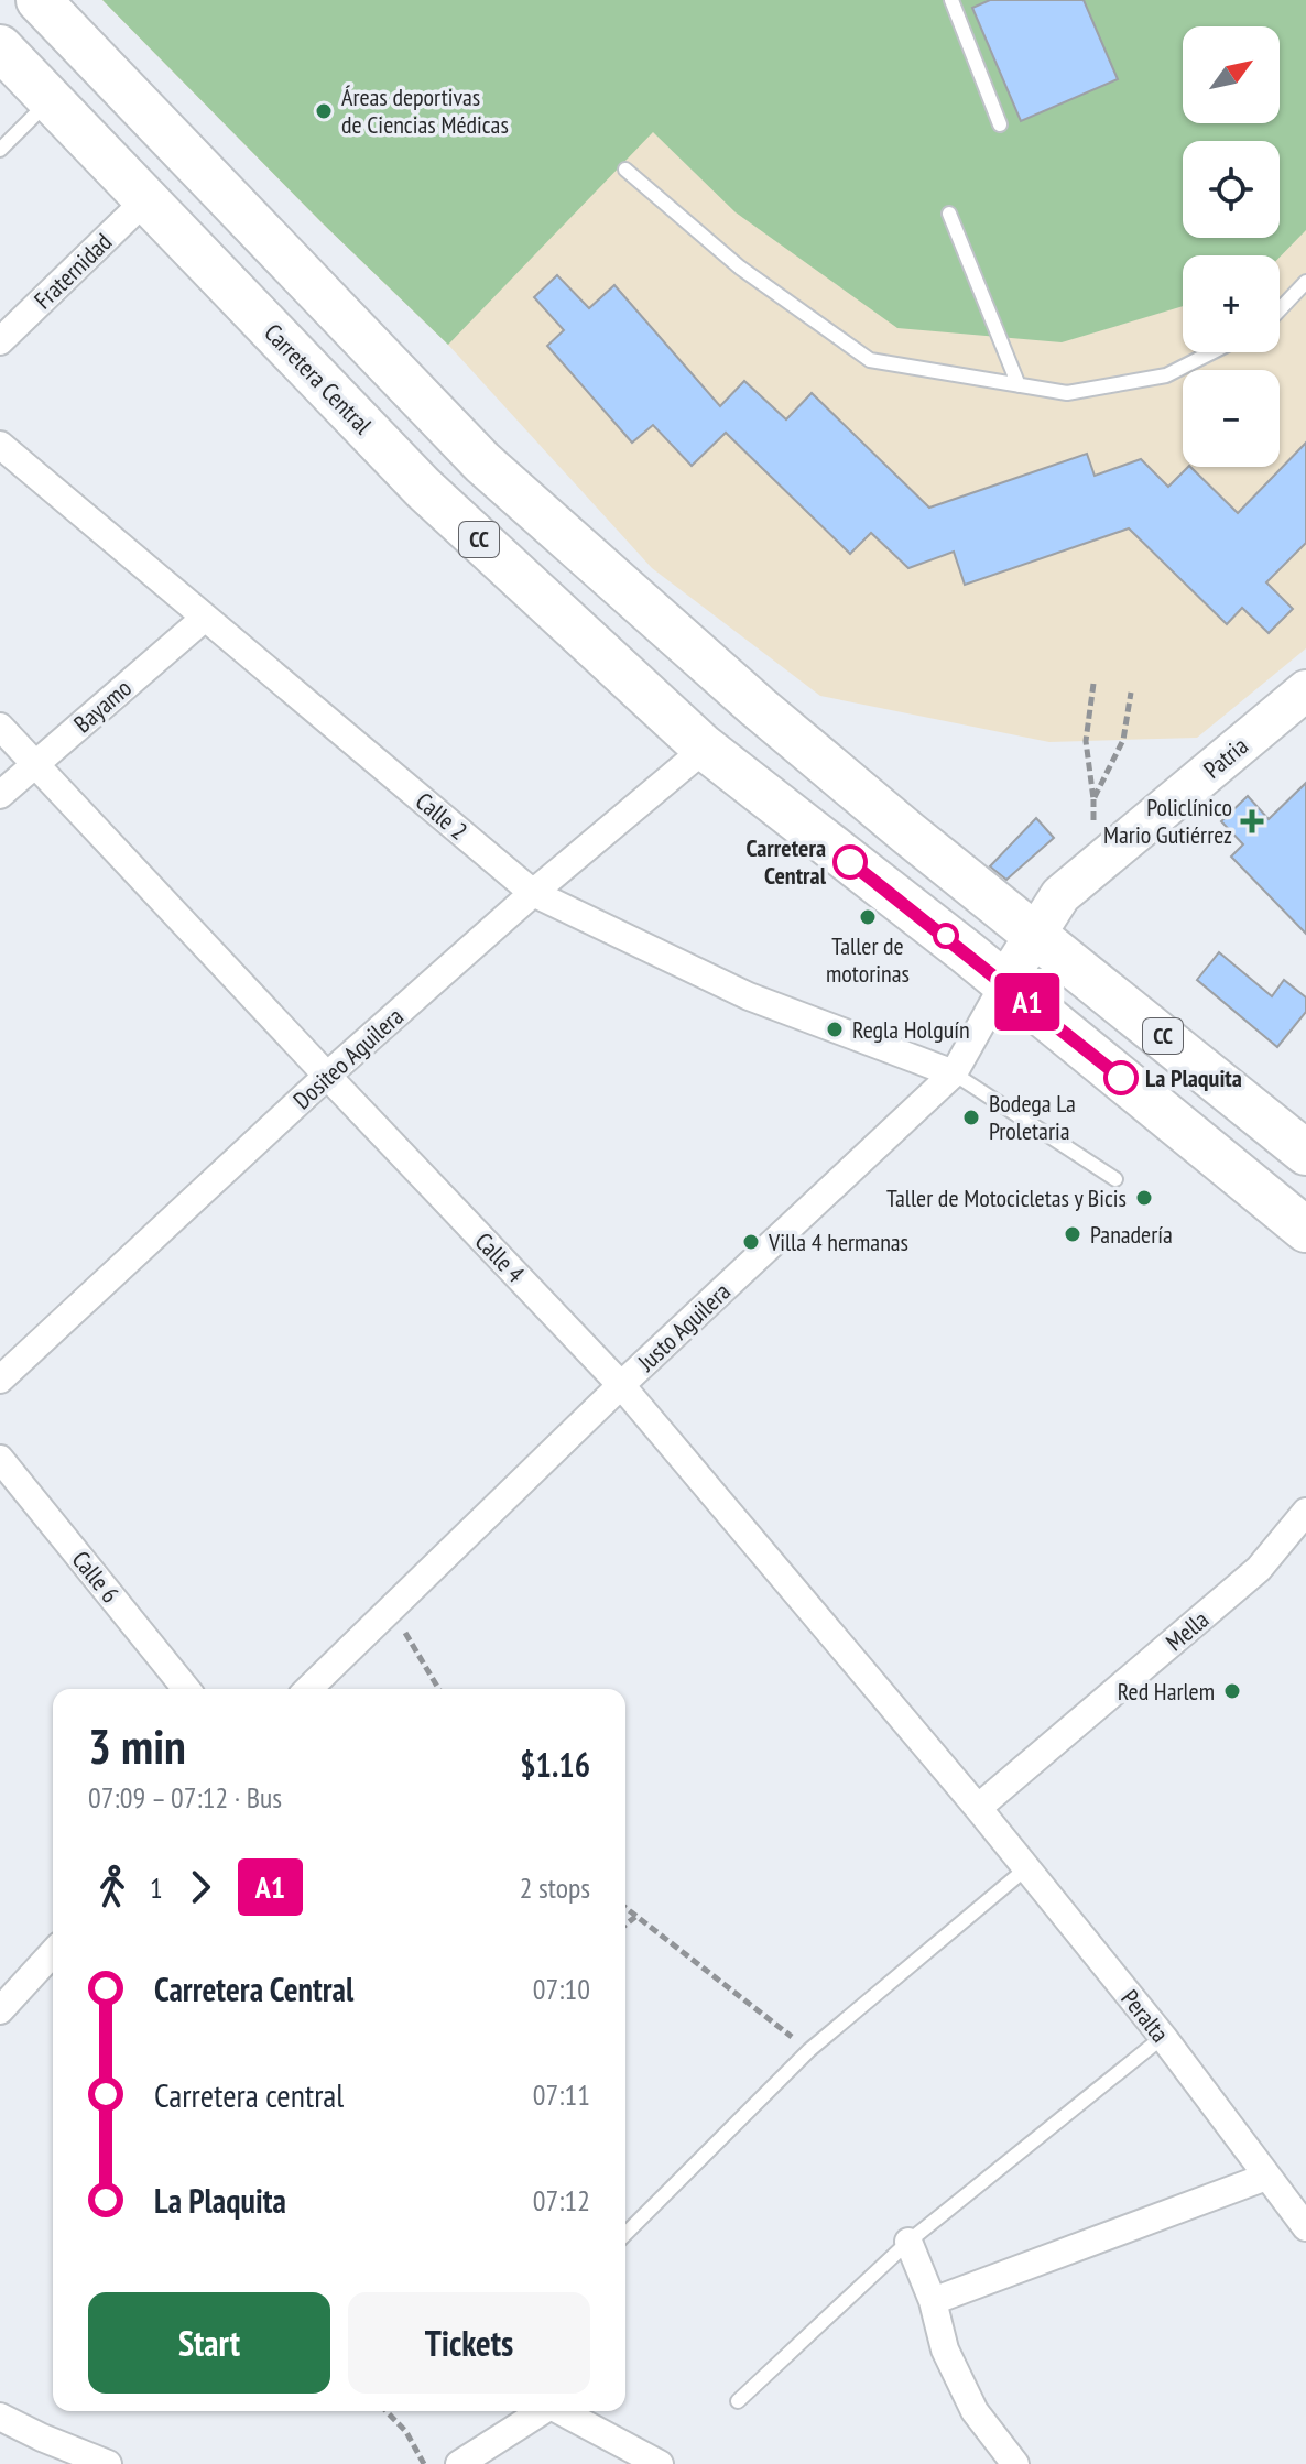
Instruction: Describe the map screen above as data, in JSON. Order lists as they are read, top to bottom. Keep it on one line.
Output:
{"streets":{"main road":["Carretera Central","CC"],"street":["Fraternidad","Bayamo","Patria","Calle 2","Dositeo Aguilera","Calle 4","Justo Aguilera","Calle 6","Mella","Peralta"]},"crossings":[["Fraternidad","Carretera Central"],["Carretera Central","Dositeo Aguilera"],["Carretera Central","Justo Aguilera"],["CC","Patria"],["CC","Justo Aguilera"],["Bayamo","Calle 2"],["Bayamo","Calle 4"],["Patria","Justo Aguilera"],["Calle 2","Dositeo Aguilera"],["Calle 2","Justo Aguilera"],["Dositeo Aguilera","Calle 4"],["Calle 4","Justo Aguilera"],["Calle 4","Mella"],["Calle 4","Peralta"],["Mella","Peralta"]],"places":{"other":["Áreas deportivas de Ciencias Médicas","Carretera Central","Taller de motorinas","Regla Holguín","La Plaquita","Bodega La Proletaria","Taller de Motocicletas y Bicis","Panadería","Villa 4 hermanas","Red Harlem"],"health":["Policlínico Mario Gutiérrez"]},"lines":["bus line A1"],"north":"top right","page":{"on_map":"A1","map_buttons":["+","−"],"heading":["3 min","07:09 – 07:12 · Bus","$1.16"],"legs":["1","A1","2 stops"],"list":[{"name":"Carretera Central","value":"07:10"},{"name":"Carretera central","value":"07:11"},{"name":"La Plaquita","value":"07:12"}],"buttons":["Start","Tickets"]}}
